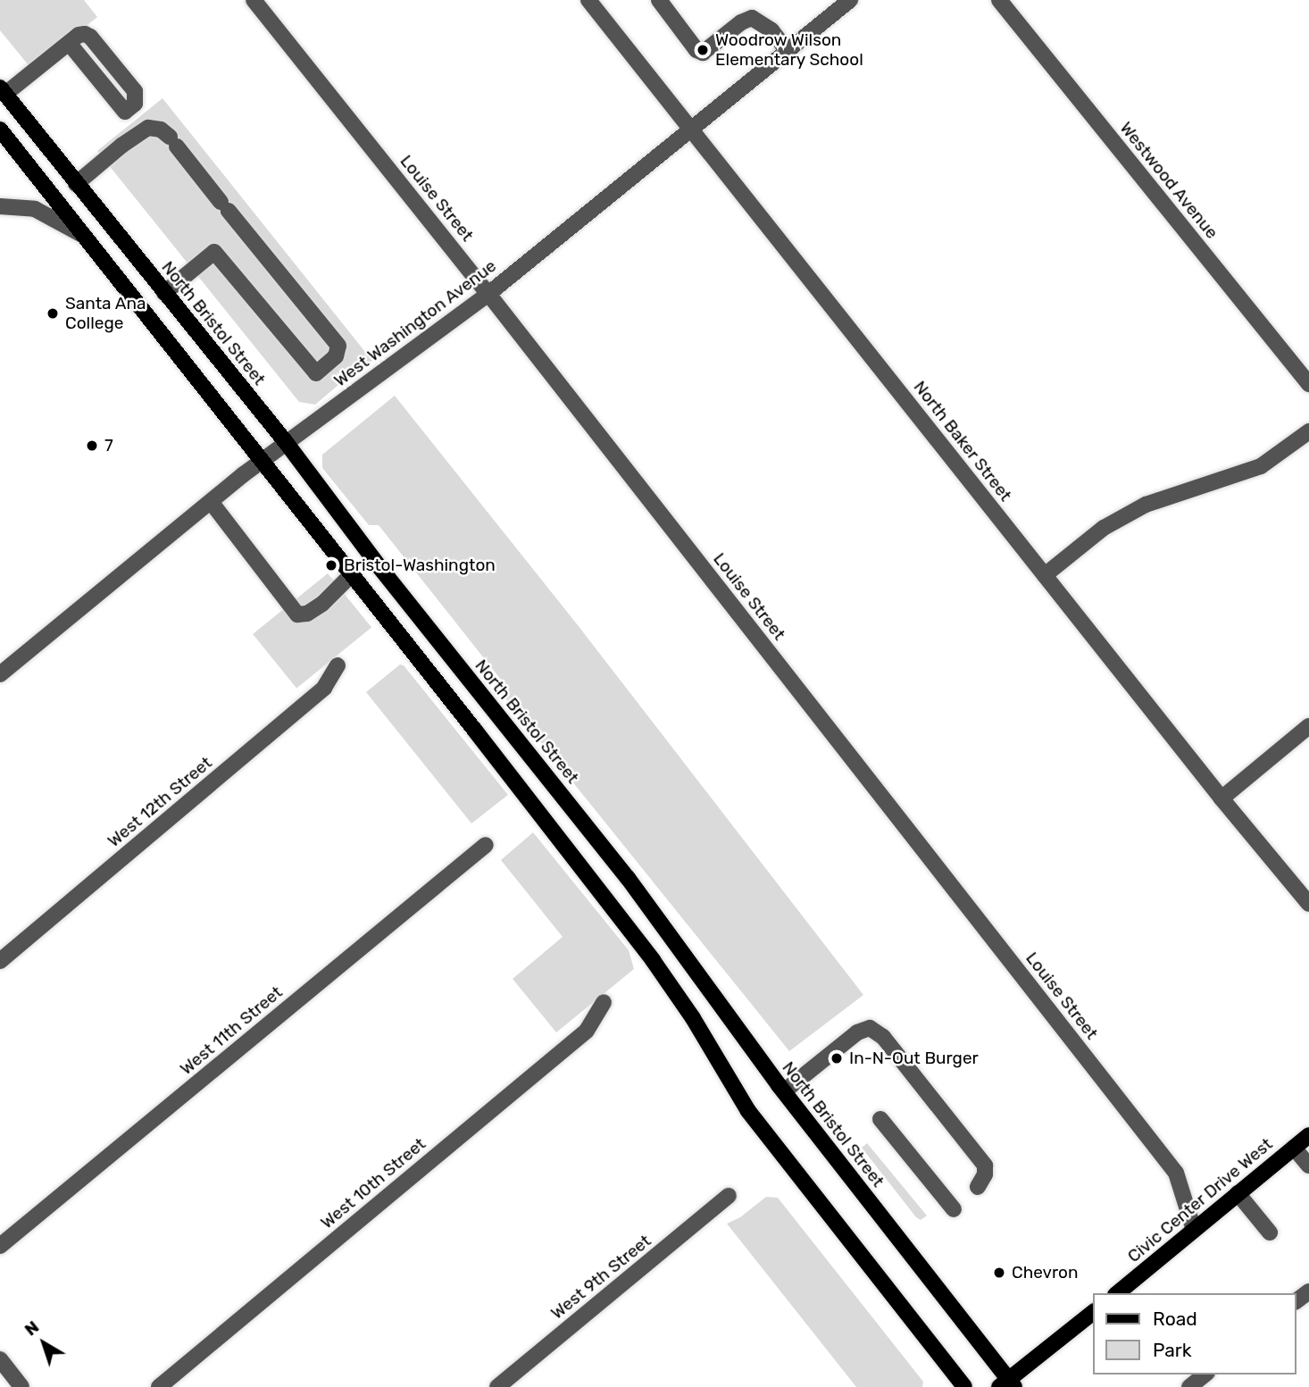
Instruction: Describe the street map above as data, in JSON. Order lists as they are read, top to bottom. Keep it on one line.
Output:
{"streets":{"main road":["North Bristol Street","Civic Center Drive West"],"street":["Westwood Avenue","Louise Street","West Washington Avenue","North Baker Street","West 12th Street","West 11th Street","West 10th Street","West 9th Street"]},"crossings":[["Louise Street","West Washington Avenue"],["Louise Street","Civic Center Drive West"],["North Bristol Street","West Washington Avenue"],["West Washington Avenue","North Baker Street"]],"places":["Woodrow Wilson Elementary School","Santa Ana College","7","Bristol-Washington","In-N-Out Burger","Chevron"],"legend":["Road","Park"],"north":"top left"}
